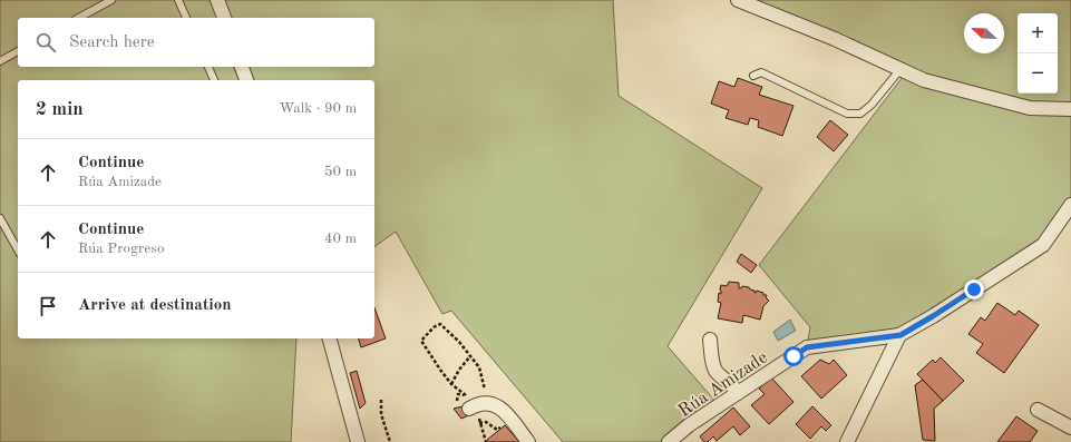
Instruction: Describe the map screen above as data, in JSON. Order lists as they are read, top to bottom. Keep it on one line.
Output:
{"streets":{"street":["Rúa Amizade"]},"north":"top left","page":{"map_buttons":["+","−"],"search":"Search here","heading":["2 min","Walk · 90 m"],"list":[["Continue","Rúa Amizade","50 m"],["Continue","Rúa Progreso","40 m"],"Arrive at destination"]}}
